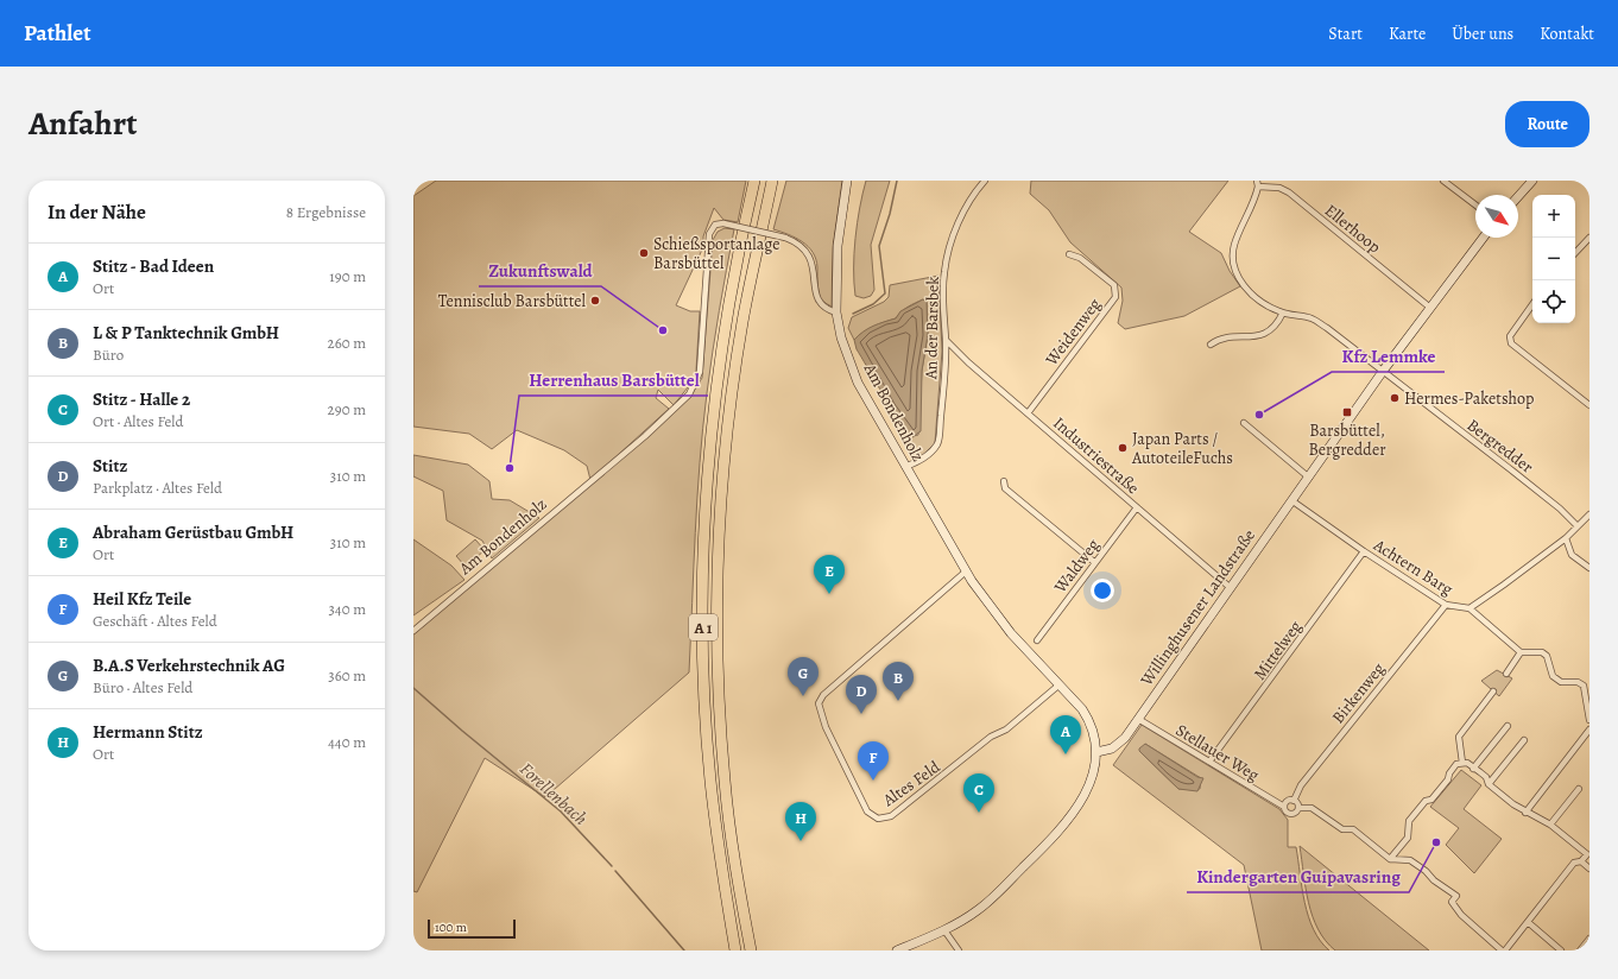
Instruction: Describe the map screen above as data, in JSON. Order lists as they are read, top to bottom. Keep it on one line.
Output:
{"streets":{"highway":["A 1"],"main road":["Am Bondenholz","Willinghusener Landstraße"],"street":["Ellerhoop","An der Barsbek","Weidenweg","Bergredder","Industriestraße","Waldweg","Achtern Barg","Mittelweg","Birkenweg","Stellauer Weg","Altes Feld"]},"crossings":[["Ellerhoop","Bergredder"],["Ellerhoop","Willinghusener Landstraße"],["An der Barsbek","Am Bondenholz"],["An der Barsbek","Industriestraße"],["Weidenweg","Industriestraße"],["Am Bondenholz","Willinghusener Landstraße"],["Am Bondenholz","Altes Feld"],["Bergredder","Willinghusener Landstraße"],["Industriestraße","Waldweg"],["Industriestraße","Willinghusener Landstraße"],["Achtern Barg","Willinghusener Landstraße"],["Achtern Barg","Mittelweg"],["Achtern Barg","Birkenweg"],["Willinghusener Landstraße","Stellauer Weg"],["Mittelweg","Stellauer Weg"],["Birkenweg","Stellauer Weg"]],"water":["Forellenbach"],"places":{"other":["Schießsportanlage Barsbüttel","Tennisclub Barsbüttel","Zukunftswald","Hermes-Paketshop","Kfz Lemmke","Japan Parts / AutoteileFuchs","Herrenhaus Barsbüttel","Kindergarten Guipavasring"],"transit":["Barsbüttel, Bergredder"]},"scale_bar":"100 m","north":"bottom right","page":{"header":"Pathlet","nav":["Start","Karte","Über uns","Kontakt"],"title":"Anfahrt","buttons":"Route","heading":["In der Nähe","8 Ergebnisse"],"map_buttons":["+","−"],"list":[{"mark":"A","name":"Stitz - Bad Ideen","note":"Ort","value":"190 m"},{"mark":"B","name":"L & P Tanktechnik GmbH","note":"Büro","value":"260 m"},{"mark":"C","name":"Stitz - Halle 2","note":"Ort · Altes Feld","value":"290 m"},{"mark":"D","name":"Stitz","note":"Parkplatz · Altes Feld","value":"310 m"},{"mark":"E","name":"Abraham Gerüstbau GmbH","note":"Ort","value":"310 m"},{"mark":"F","name":"Heil Kfz Teile","note":"Geschäft · Altes Feld","value":"340 m"},{"mark":"G","name":"B.A.S Verkehrstechnik AG","note":"Büro · Altes Feld","value":"360 m"},{"mark":"H","name":"Hermann Stitz","note":"Ort","value":"440 m"}],"pins":["E","G","B","D","A","F","C","H"],"scale":"100 m"}}
